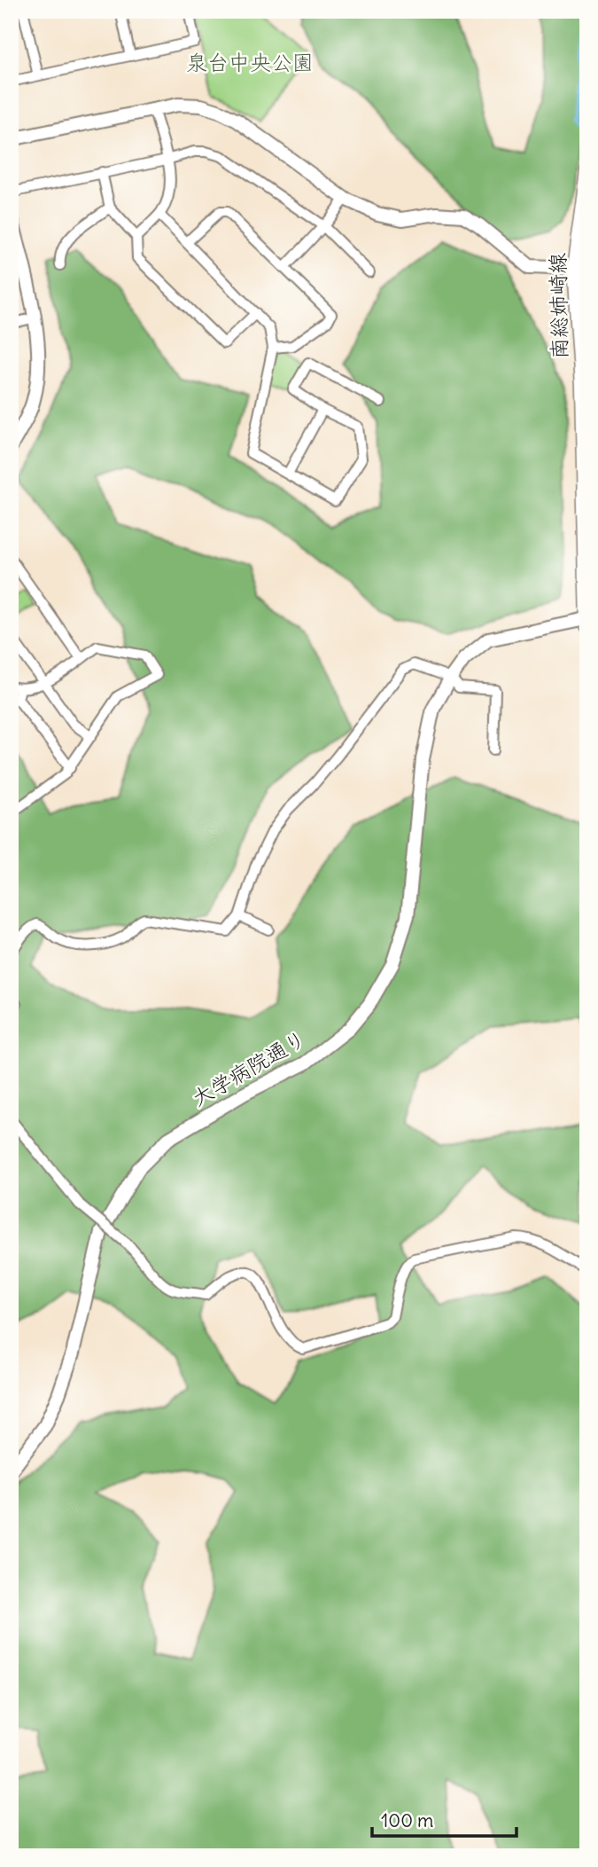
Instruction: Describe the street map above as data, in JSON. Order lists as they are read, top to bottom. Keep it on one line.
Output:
{"streets":{"main road":["南総姉崎線"],"street":["大学病院通り"]},"crossings":[["南総姉崎線","大学病院通り"]],"parks":["泉台中央公園"],"scale_bar":"100 m"}
